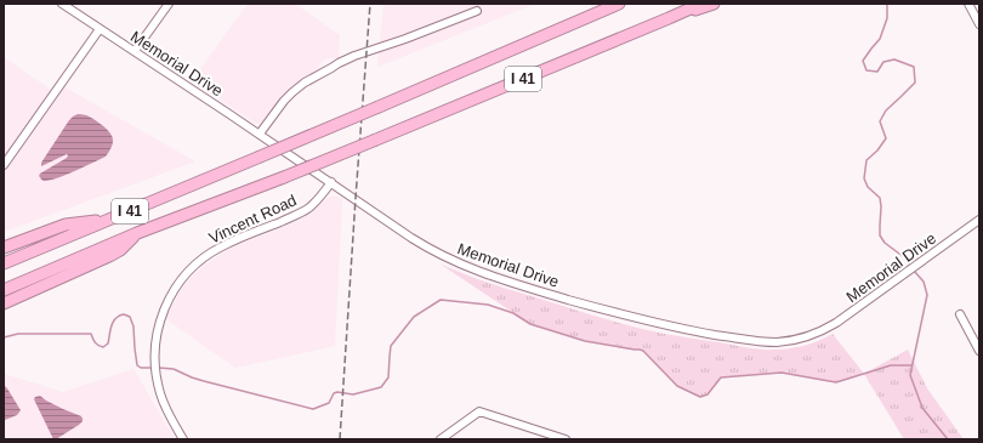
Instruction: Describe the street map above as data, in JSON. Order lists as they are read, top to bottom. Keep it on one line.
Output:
{"streets":{"highway":["I 41"],"street":["Memorial Drive","Vincent Road"]},"crossings":[["Memorial Drive","Vincent Road"]]}
